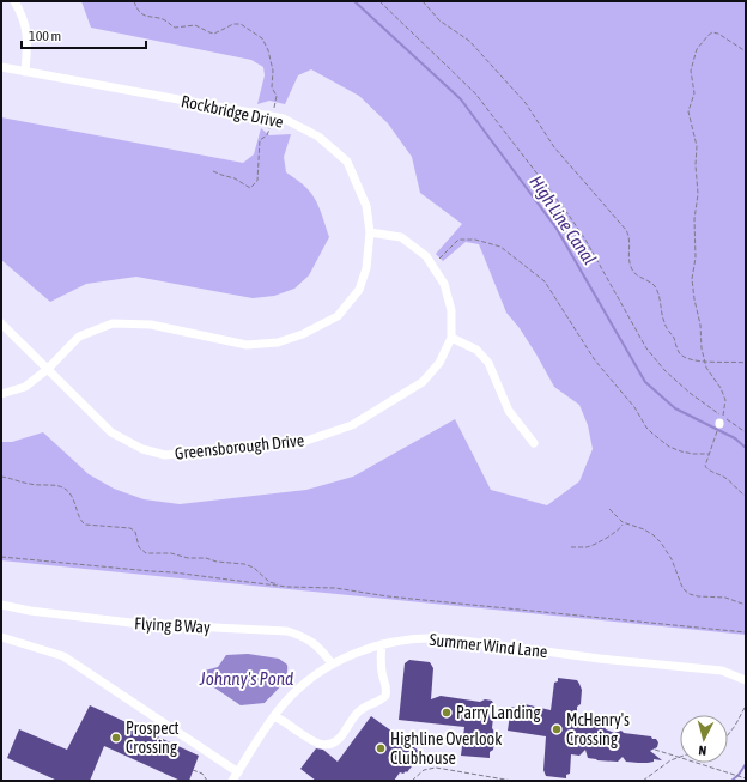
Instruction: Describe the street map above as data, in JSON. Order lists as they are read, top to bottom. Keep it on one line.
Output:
{"streets":{"street":["Rockbridge Drive","Greensborough Drive","Flying B Way","Summer Wind Lane"]},"crossings":[["Rockbridge Drive","Greensborough Drive"],["Flying B Way","Summer Wind Lane"]],"water":["High Line Canal","Johnny's Pond"],"places":["Parry Landing","McHenry's Crossing","Prospect Crossing","Highline Overlook Clubhouse"],"scale_bar":"100 m","north":"bottom"}
